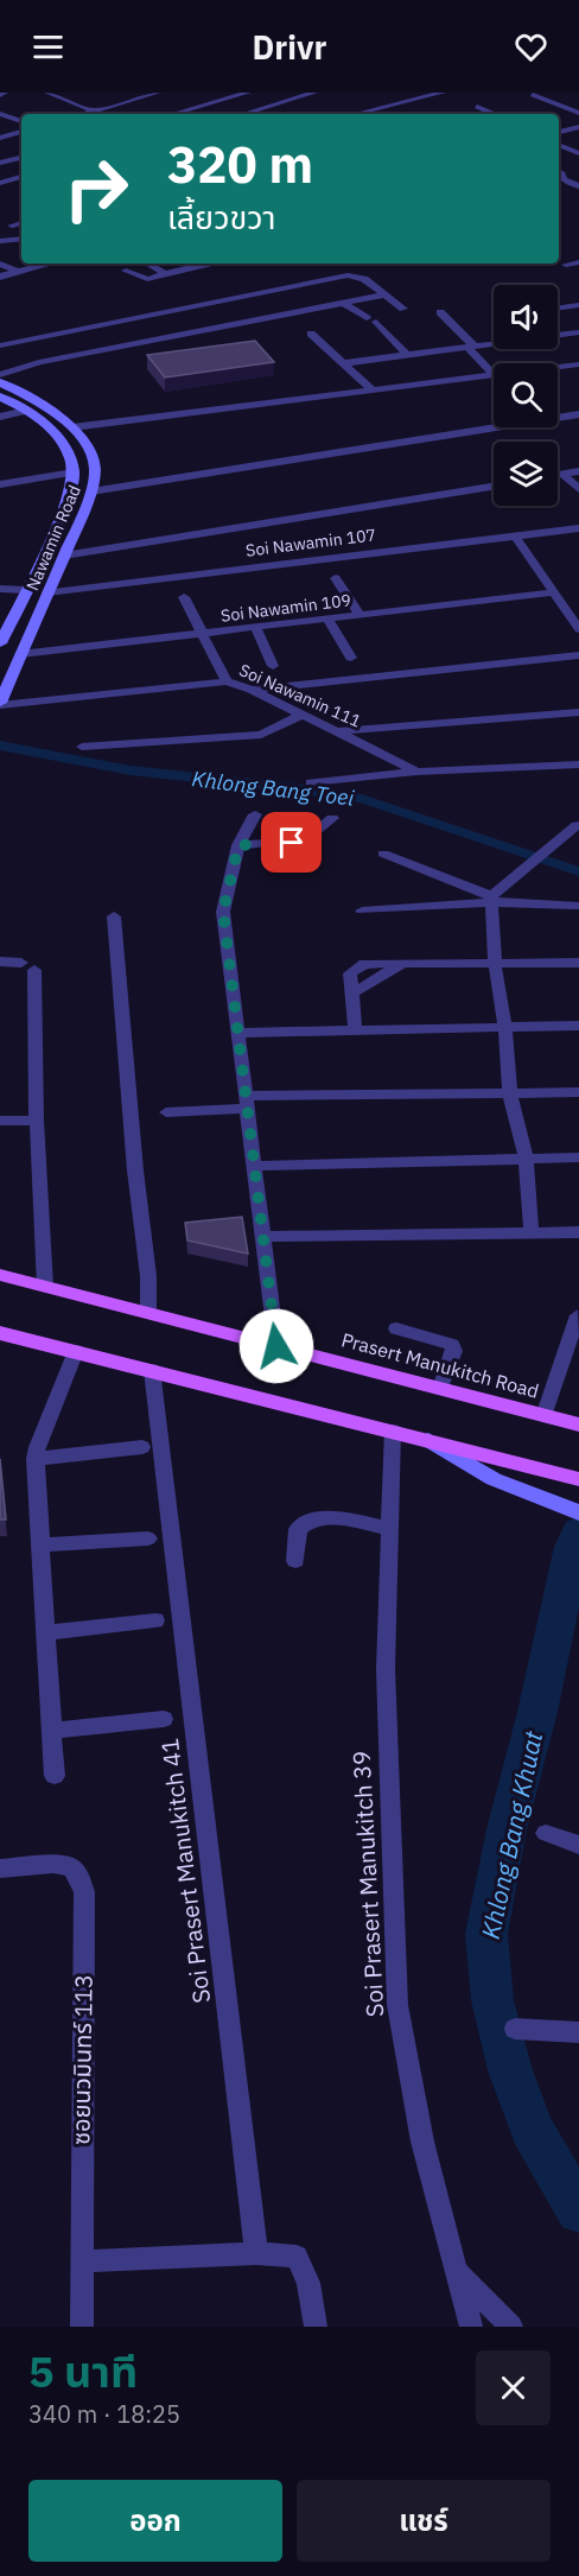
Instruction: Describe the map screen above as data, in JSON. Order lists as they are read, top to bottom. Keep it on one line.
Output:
{"streets":{"main road":["Nawamin Road","Prasert Manukitch Road"],"street":["Soi Nawamin 107","Soi Nawamin 109","Soi Nawamin 111","Soi Prasert Manukitch 41","Soi Prasert Manukitch 39","ซอยนวมินทร์ 113"]},"crossings":[["Nawamin Road","Soi Nawamin 107"],["Nawamin Road","Soi Nawamin 109"],["Nawamin Road","Soi Nawamin 111"]],"water":["Khlong Bang Toei","Khlong Bang Khuat"],"page":{"header":"Drivr","turn":["320 m","เลี้ยวขวา"],"heading":["5 นาที","340 m · 18:25"],"buttons":["ออก","แชร์"]}}
